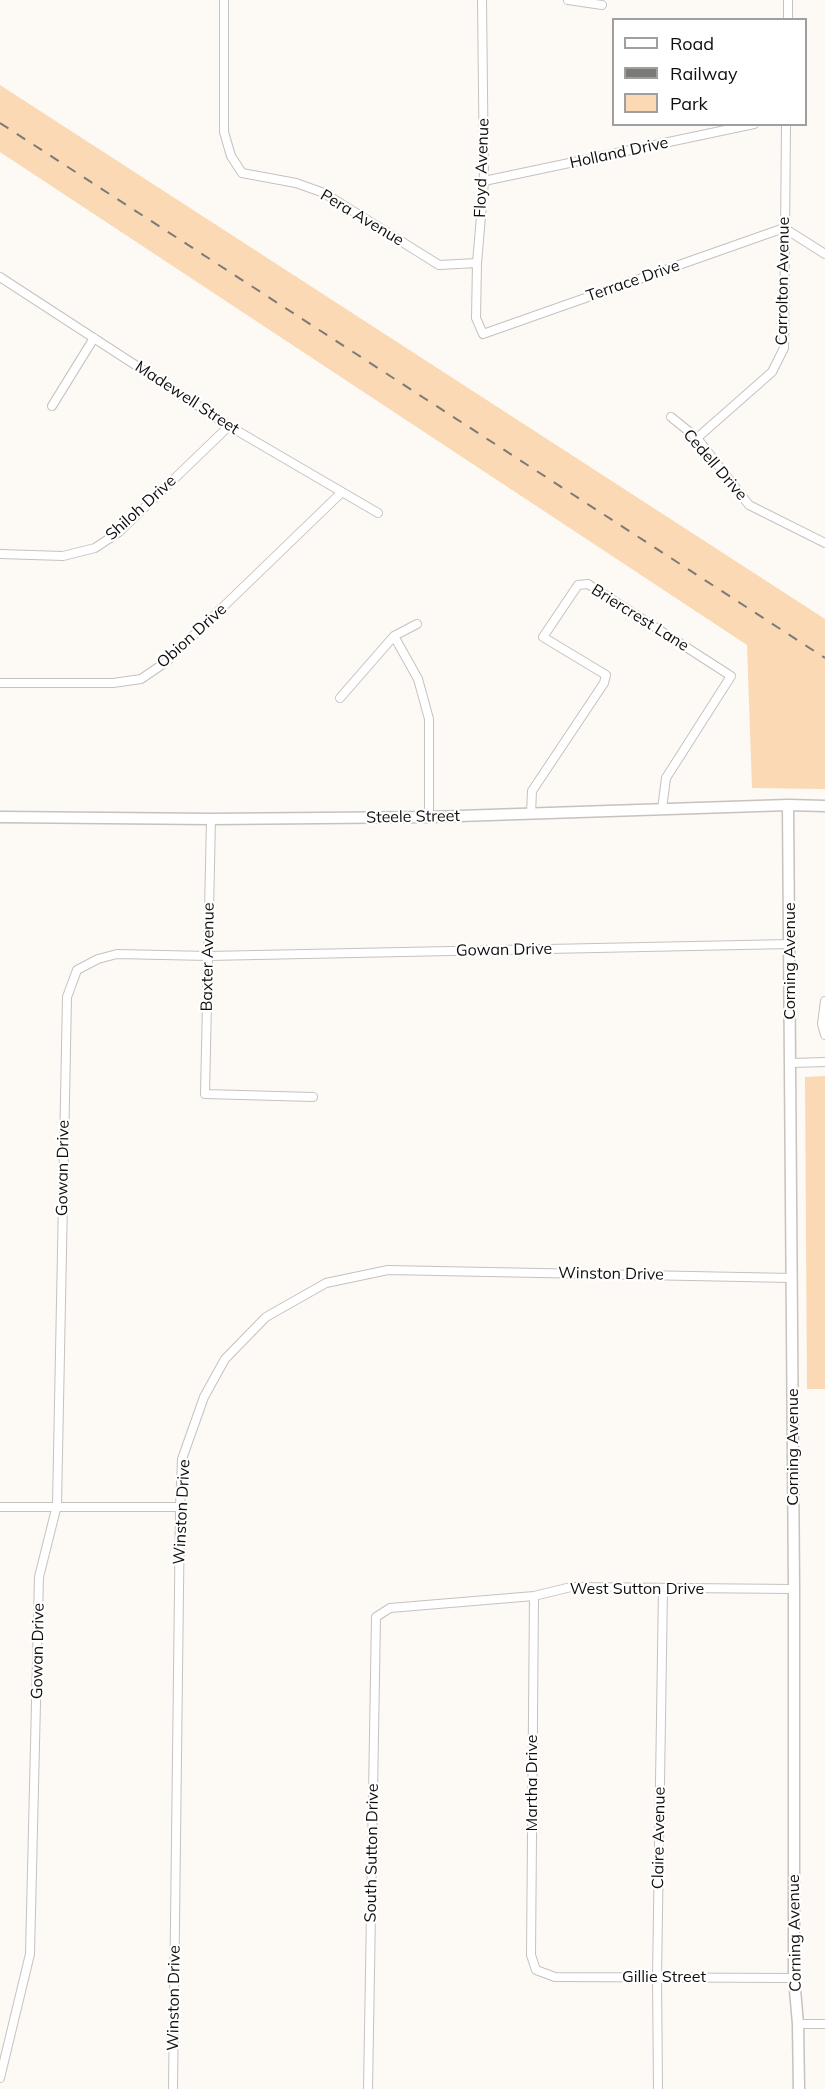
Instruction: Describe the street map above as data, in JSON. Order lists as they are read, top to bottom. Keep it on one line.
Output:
{"streets":{"street":["Holland Drive","Floyd Avenue","Pera Avenue","Terrace Drive","Carrolton Avenue","Madewell Street","Cedell Drive","Shiloh Drive","Briercrest Lane","Obion Drive","Steele Street","Gowan Drive","Baxter Avenue","Corning Avenue","Winston Drive","West Sutton Drive","Martha Drive","Claire Avenue","South Sutton Drive","Gillie Street"]},"crossings":[["Holland Drive","Floyd Avenue"],["Floyd Avenue","Pera Avenue"],["Floyd Avenue","Terrace Drive"],["Terrace Drive","Carrolton Avenue"],["Carrolton Avenue","Cedell Drive"],["Madewell Street","Shiloh Drive"],["Madewell Street","Obion Drive"],["Briercrest Lane","Steele Street"],["Steele Street","Baxter Avenue"],["Steele Street","Corning Avenue"],["Gowan Drive","Baxter Avenue"],["Gowan Drive","Corning Avenue"],["Corning Avenue","Winston Drive"],["Corning Avenue","West Sutton Drive"],["Corning Avenue","Gillie Street"],["West Sutton Drive","Martha Drive"],["West Sutton Drive","Claire Avenue"],["West Sutton Drive","South Sutton Drive"],["Martha Drive","Gillie Street"],["Claire Avenue","Gillie Street"]],"legend":["Road","Railway","Park"]}
